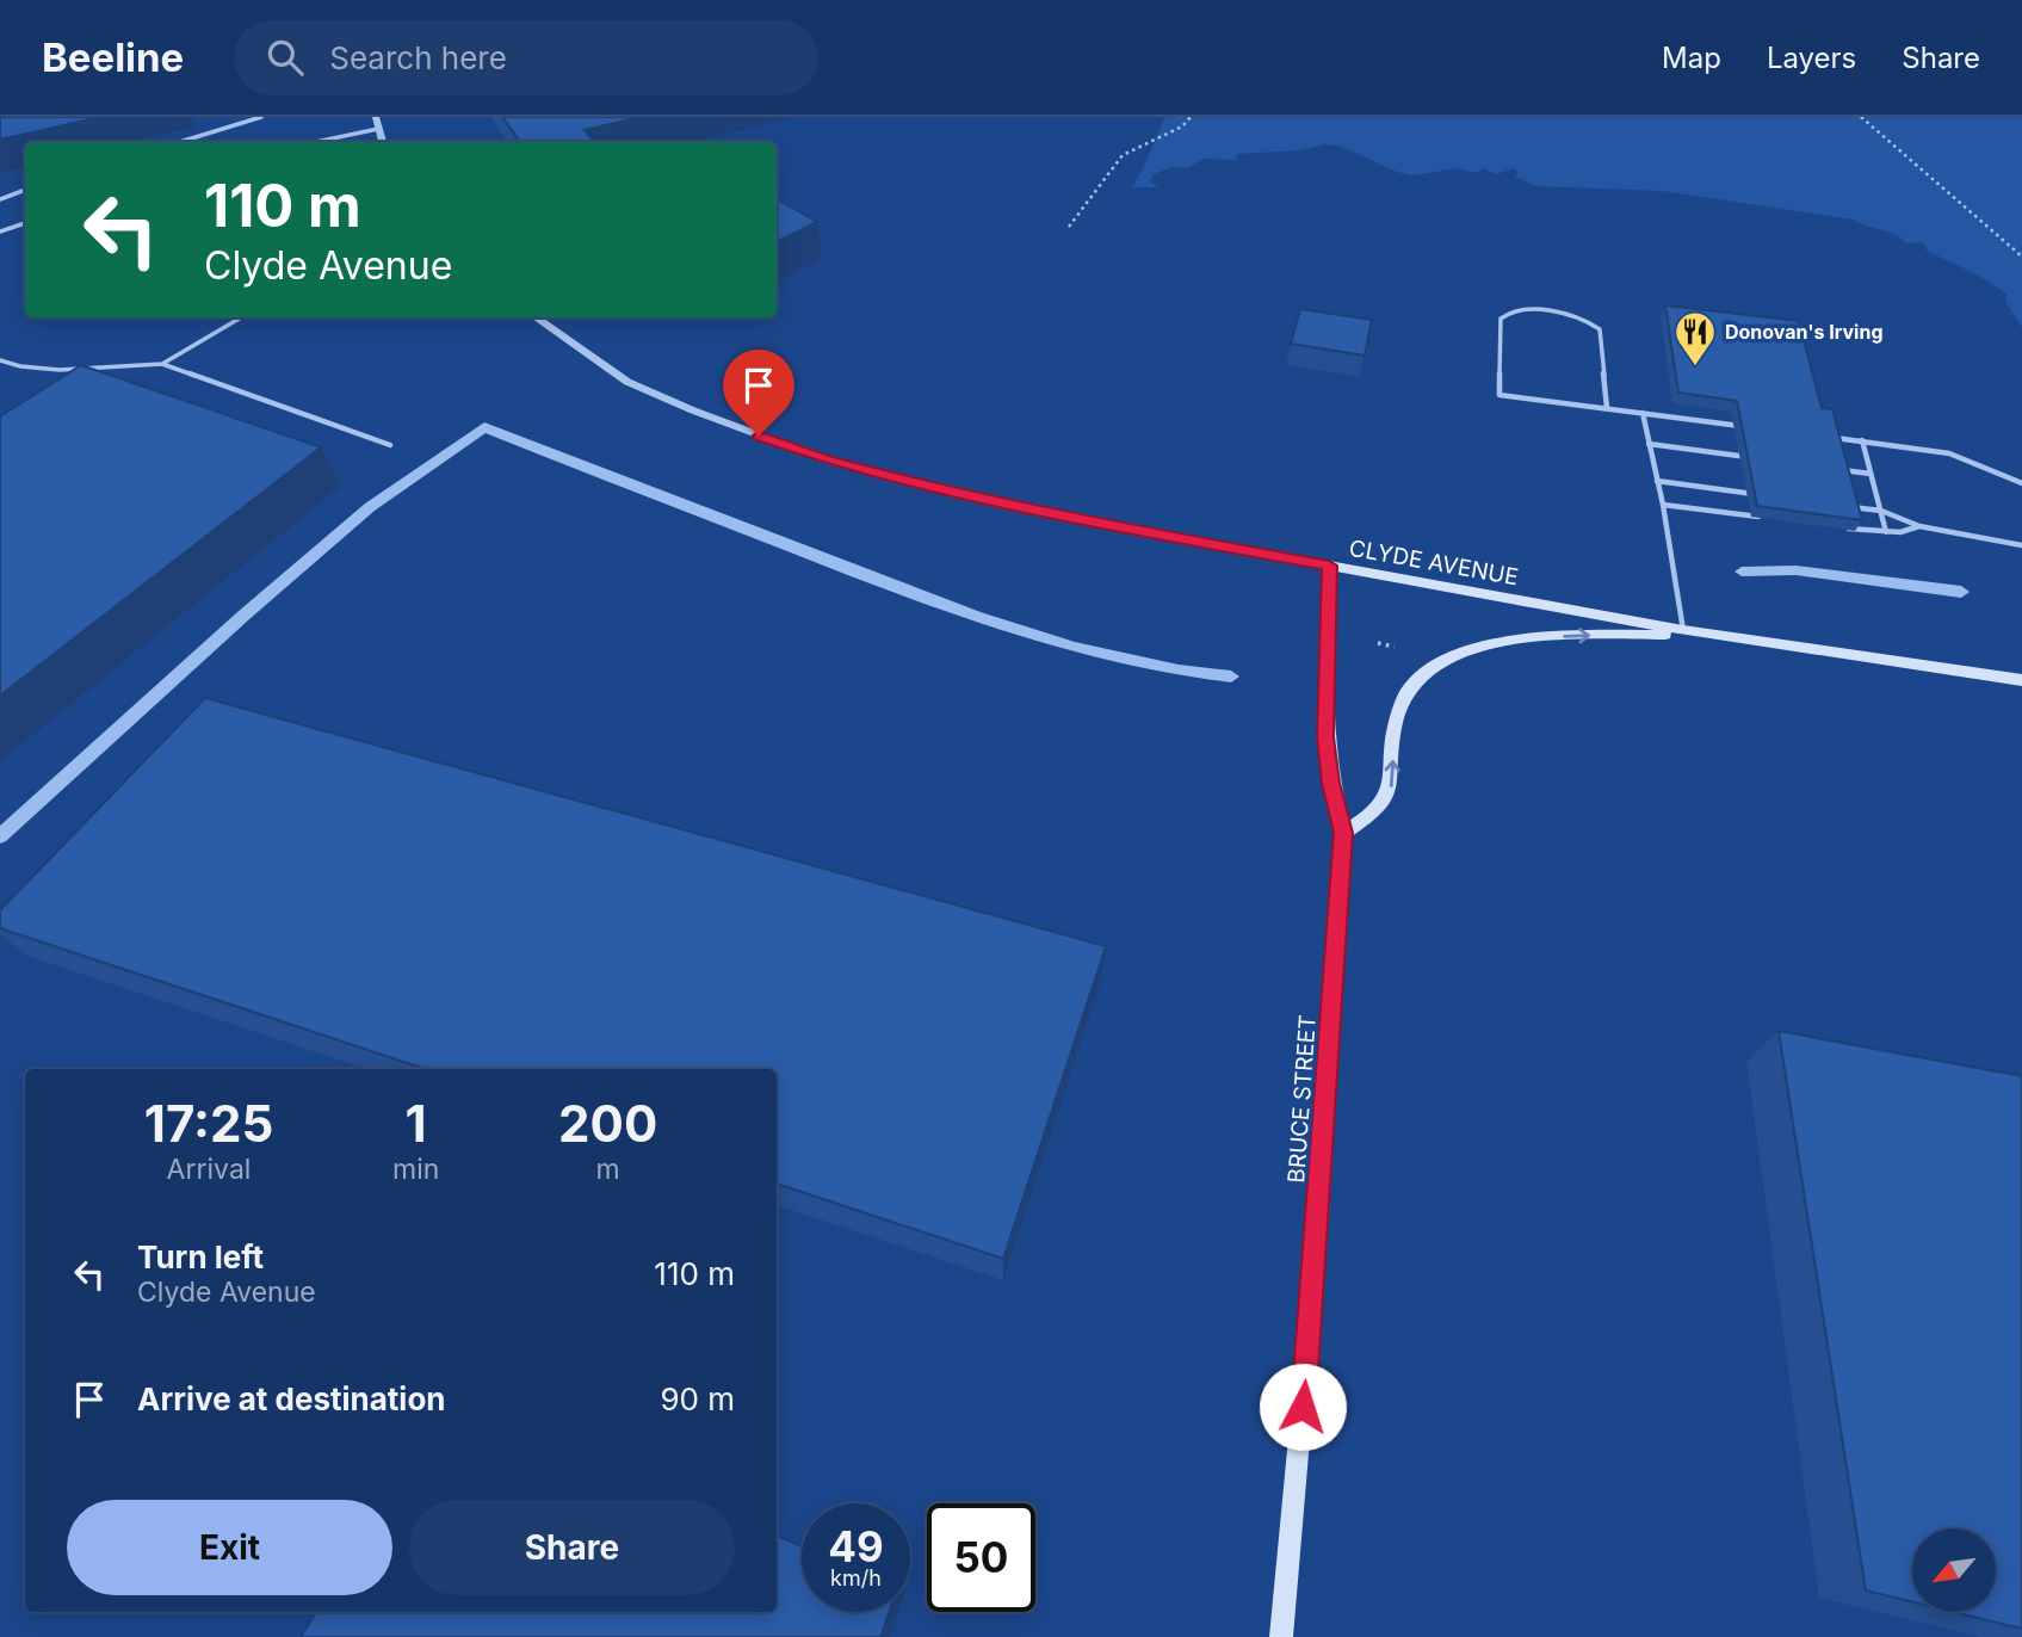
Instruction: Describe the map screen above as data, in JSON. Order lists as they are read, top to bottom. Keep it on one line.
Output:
{"streets":{"main road":["CLYDE AVENUE","BRUCE STREET"]},"crossings":[["CLYDE AVENUE","BRUCE STREET"]],"places":{"restaurant":["Donovan's Irving"]},"north":"bottom left","page":{"header":"Beeline","search":"Search here","nav":["Map","Layers","Share"],"turn":["110 m","Clyde Avenue"],"eta":["17:25","Arrival","1","min","200","m"],"list":[{"name":"Turn left","note":"Clyde Avenue","value":"110 m"},{"name":"Arrive at destination","value":"90 m"}],"buttons":["Exit","Share"],"speed":"49 km/h","limit":"50"}}
